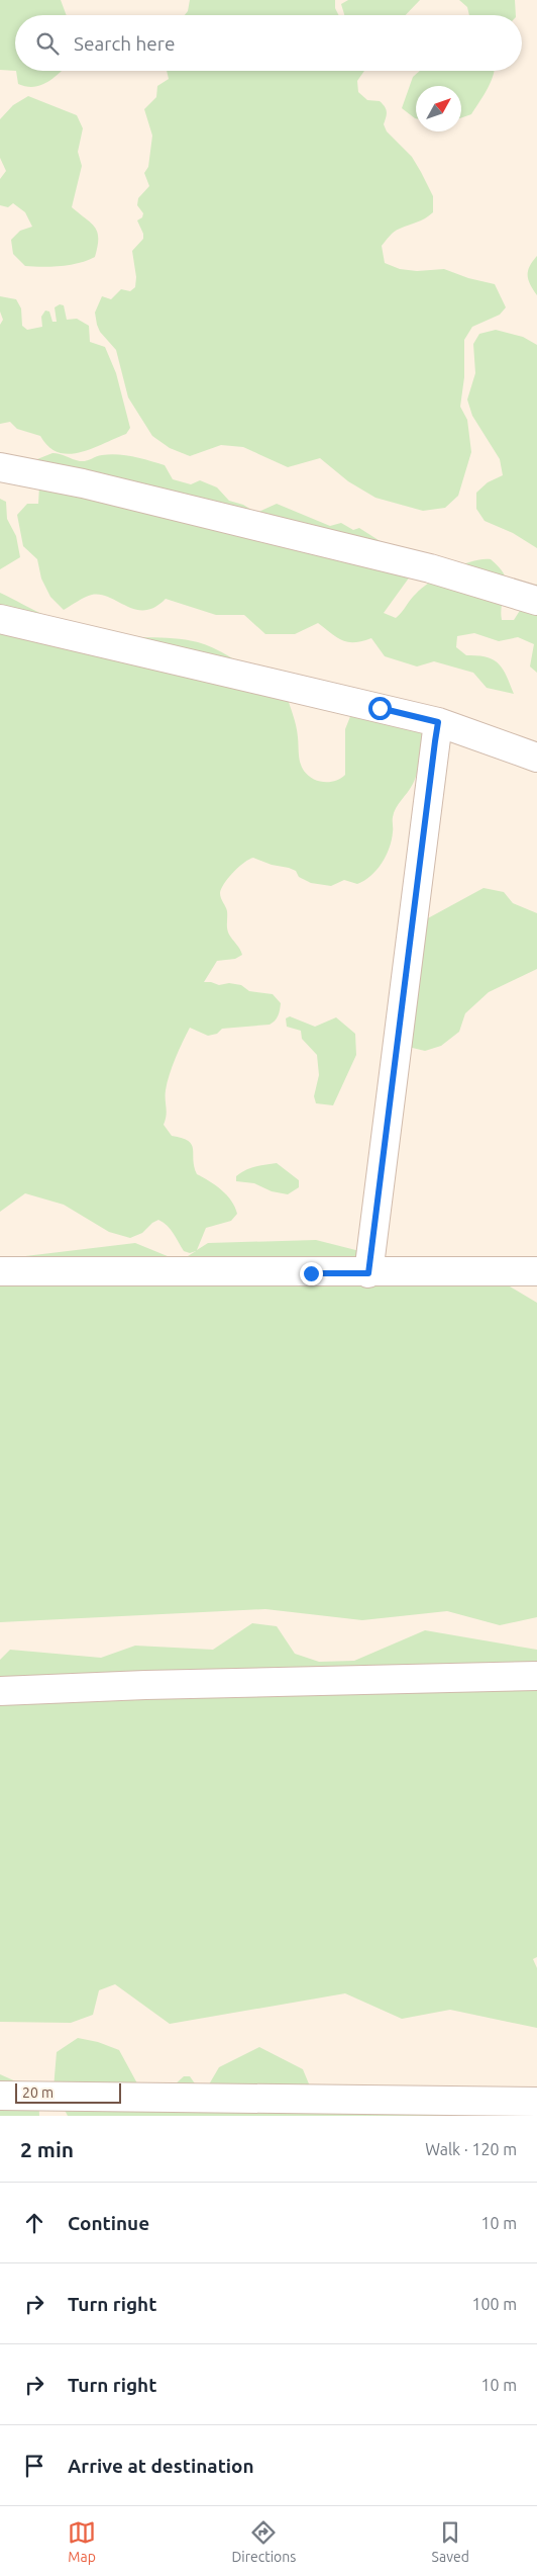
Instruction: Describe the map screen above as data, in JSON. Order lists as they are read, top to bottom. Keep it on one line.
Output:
{"scale_bar":"20 m","north":"top right","page":{"search":"Search here","scale":"20 m","heading":["2 min","Walk · 120 m"],"list":[["Continue","10 m"],["Turn right","100 m"],["Turn right","10 m"],"Arrive at destination"],"nav":["Map","Directions","Saved"]}}
